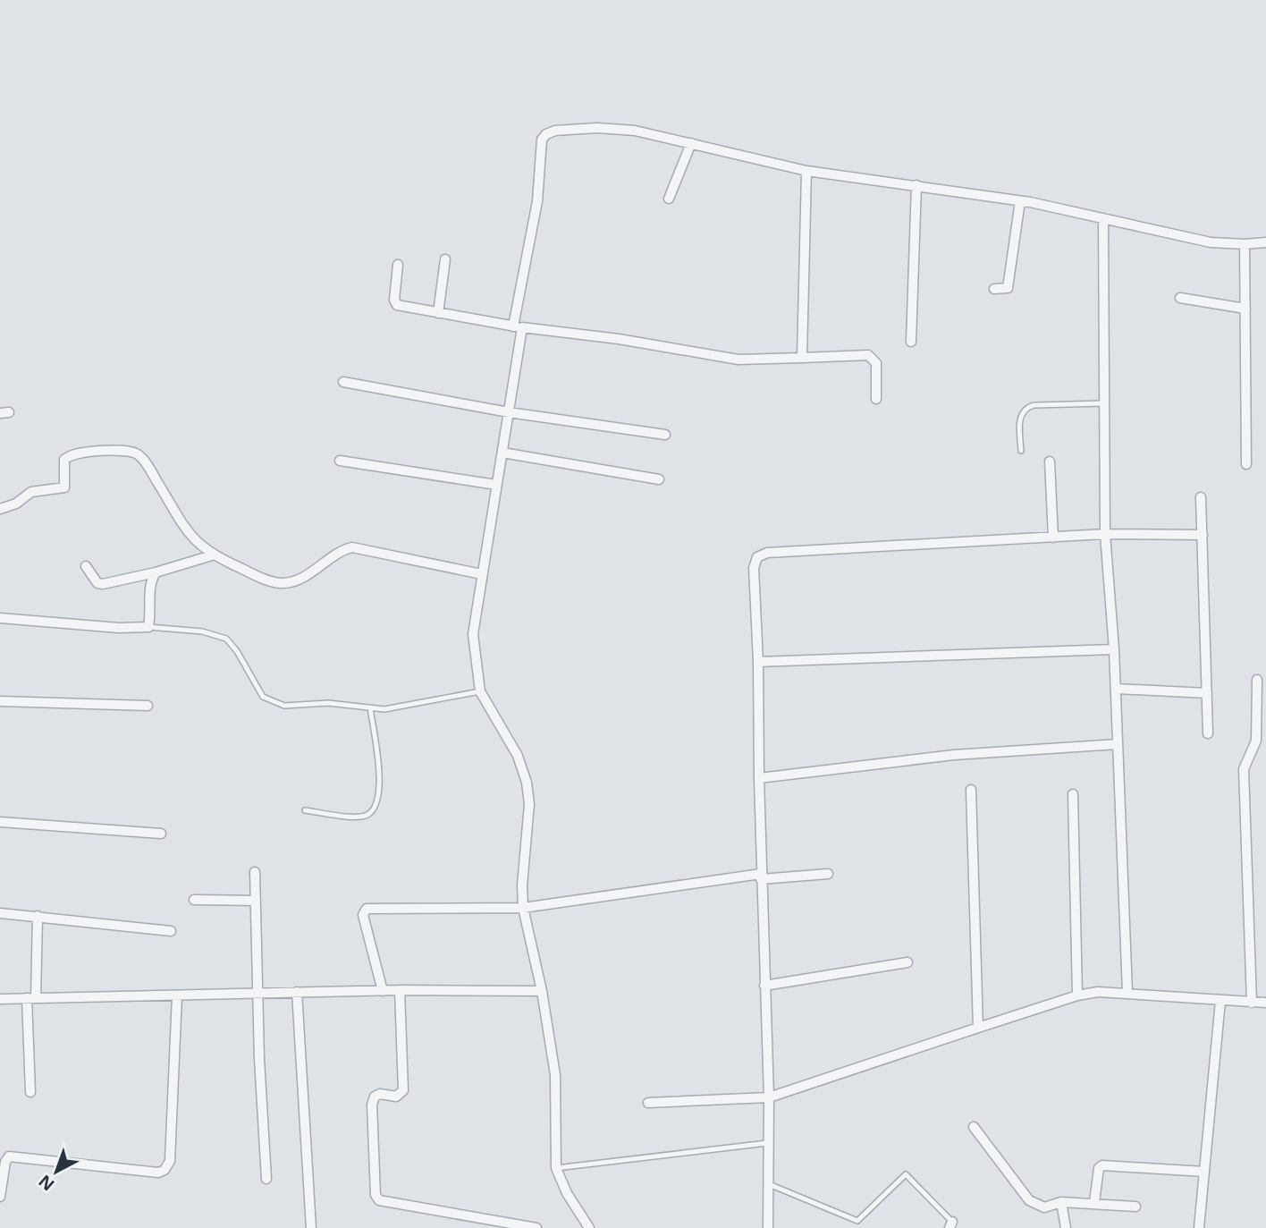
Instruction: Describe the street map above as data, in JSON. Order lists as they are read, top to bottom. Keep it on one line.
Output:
{"north":"bottom left"}
